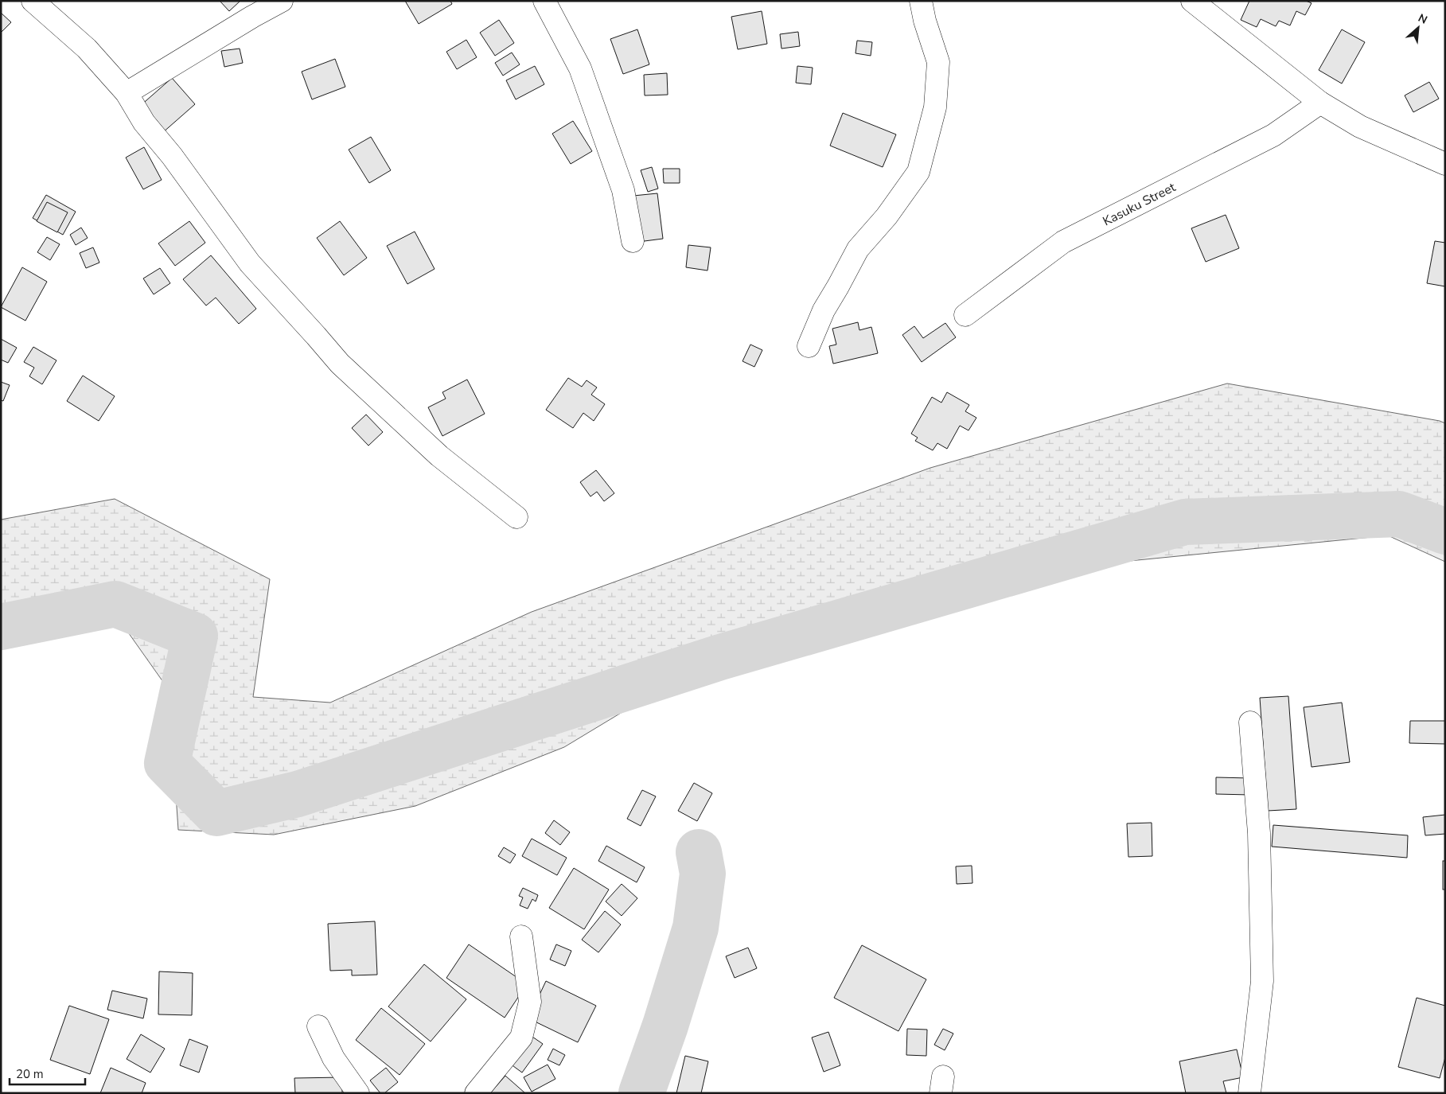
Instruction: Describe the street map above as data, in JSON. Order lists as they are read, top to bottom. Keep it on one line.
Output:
{"streets":{"street":["Kasuku Street"]},"scale_bar":"20 m","north":"top right"}
